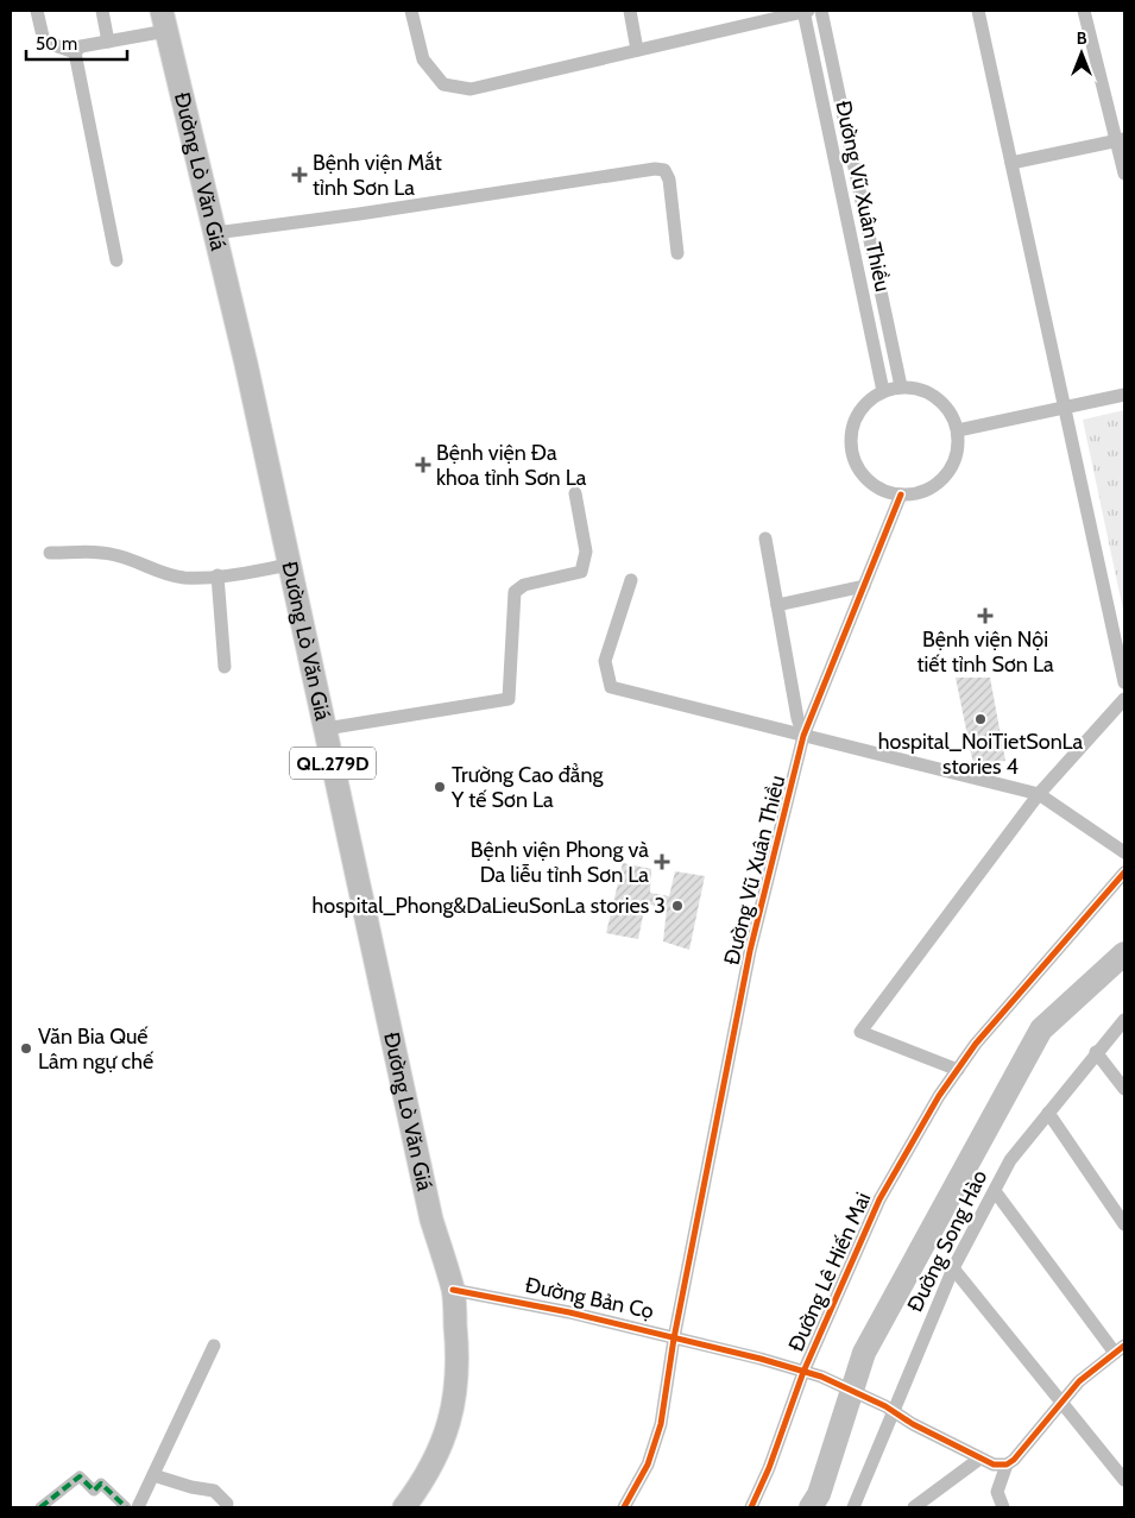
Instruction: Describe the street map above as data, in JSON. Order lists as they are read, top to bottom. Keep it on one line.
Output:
{"streets":{"highway":["Đường Lò Văn Giá","QL.279D"],"street":["Đường Vũ Xuân Thiều","Đường Song Hào","Đường Lê Hiến Mai","Đường Bản Cọ"]},"crossings":[["Đường Lò Văn Giá","Đường Bản Cọ"],["Đường Vũ Xuân Thiều","Đường Bản Cọ"],["Đường Song Hào","Đường Bản Cọ"],["Đường Lê Hiến Mai","Đường Bản Cọ"]],"places":{"health":["Bệnh viện Mắt tỉnh Sơn La","Bệnh viện Đa khoa tỉnh Sơn La","Bệnh viện Nội tiết tỉnh Sơn La","Bệnh viện Phong và Da liễu tỉnh Sơn La"],"other":["hospital_NoiTietSonLa stories 4","Trường Cao đẳng Y tế Sơn La","hospital_Phong&DaLieuSonLa stories 3","Văn Bia Quế Lâm ngự chế"]},"scale_bar":"50 m","north":"top"}
